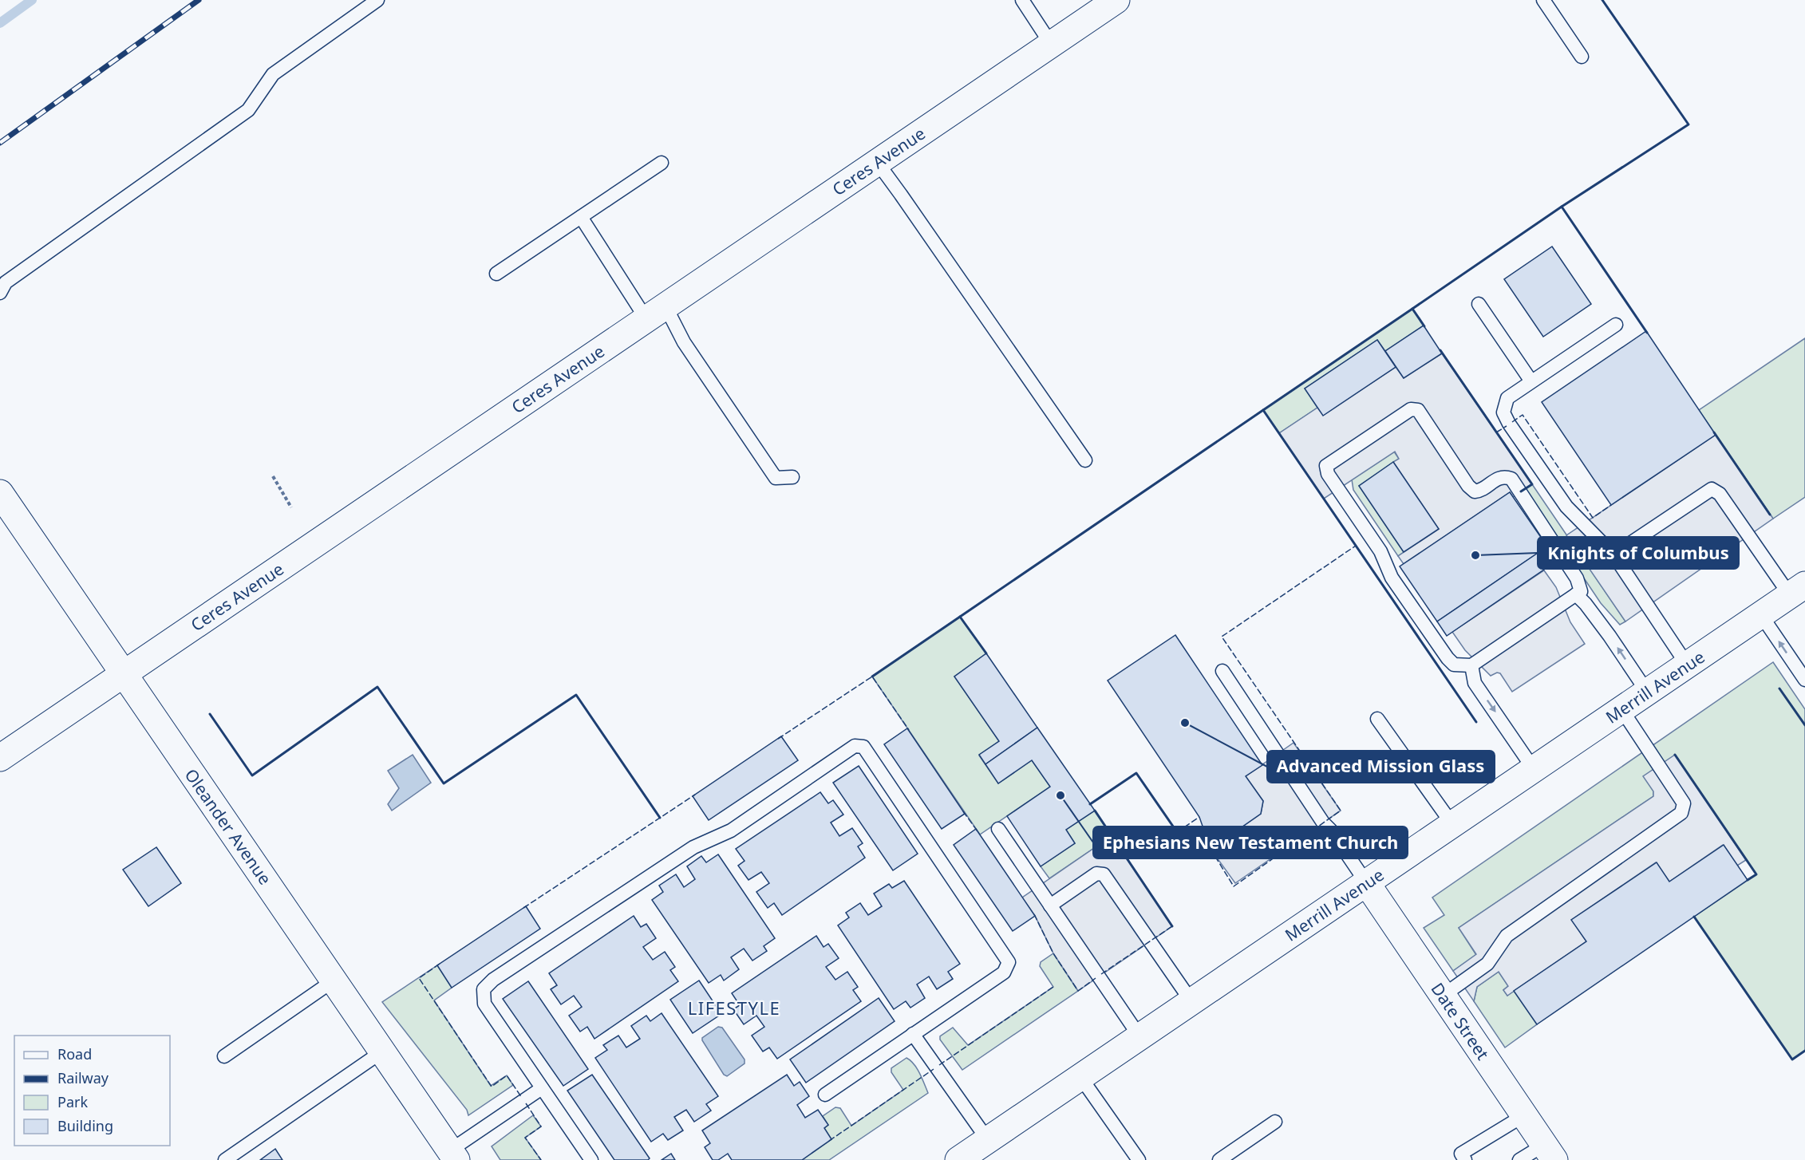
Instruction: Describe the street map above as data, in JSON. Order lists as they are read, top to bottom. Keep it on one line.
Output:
{"streets":{"street":["Ceres Avenue","Merrill Avenue","Oleander Avenue","Date Street"]},"crossings":[["Ceres Avenue","Oleander Avenue"],["Merrill Avenue","Date Street"]],"districts":["LIFESTYLE"],"places":["Knights of Columbus","Advanced Mission Glass","Ephesians New Testament Church"],"legend":["Road","Railway","Park","Building"]}
